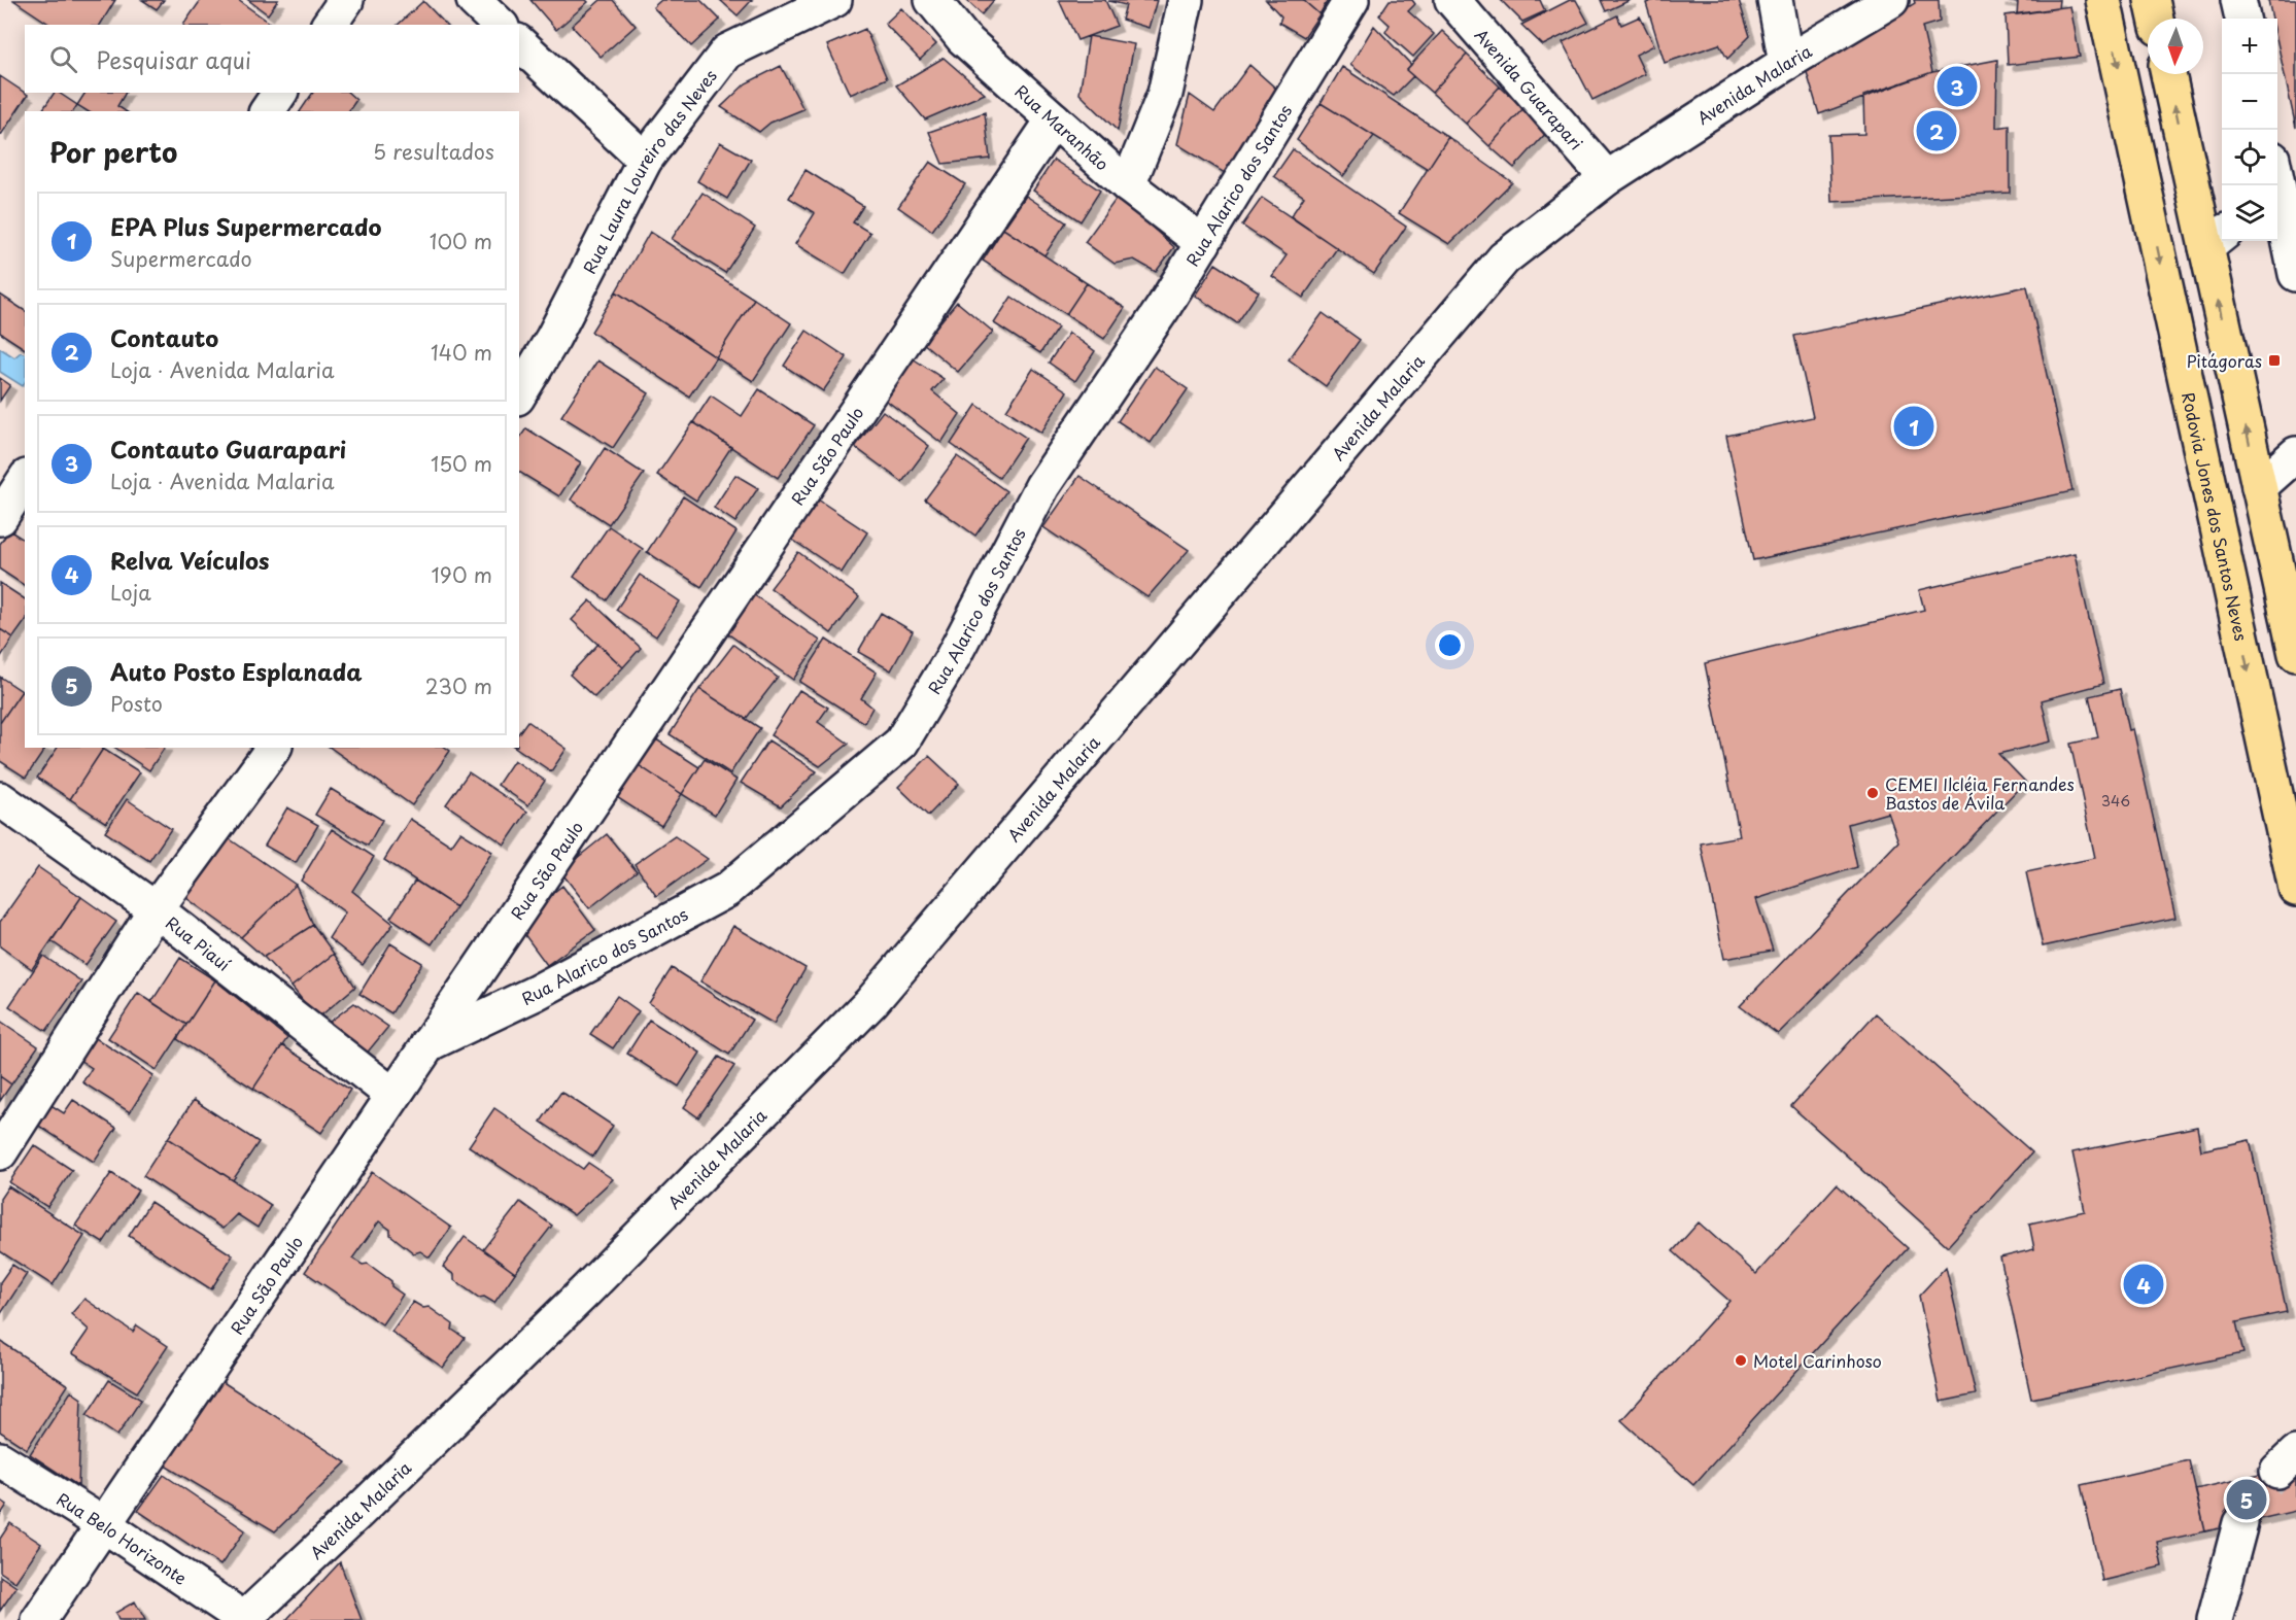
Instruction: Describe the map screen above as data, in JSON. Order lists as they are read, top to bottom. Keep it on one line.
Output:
{"streets":{"main road":["Rodovia Jones dos Santos Neves"],"street":["Avenida Malaria","Avenida Guarapari","Rua Maranhão","Rua Laura Loureiro das Neves","Rua Alarico dos Santos","Rua São Paulo","Rua Piauí","Rua Belo Horizonte"]},"crossings":[["Avenida Malaria","Avenida Guarapari"],["Avenida Malaria","Rua Belo Horizonte"],["Rua Maranhão","Rua Alarico dos Santos"],["Rua Maranhão","Rua São Paulo"],["Rua Alarico dos Santos","Rua São Paulo"],["Rua São Paulo","Rua Piauí"],["Rua São Paulo","Rua Belo Horizonte"]],"places":{"transit":["Pitágoras"],"other":["CEMEI Ilcléia Fernandes Bastos de Ávila","Motel Carinhoso"]},"house_numbers":["346"],"north":"bottom","page":{"map_buttons":["+","−"],"search":"Pesquisar aqui","pins":["3","2","1","4","5"],"heading":["Por perto","5 resultados"],"list":[{"mark":"1","name":"EPA Plus Supermercado","note":"Supermercado","value":"100 m"},{"mark":"2","name":"Contauto","note":"Loja · Avenida Malaria","value":"140 m"},{"mark":"3","name":"Contauto Guarapari","note":"Loja · Avenida Malaria","value":"150 m"},{"mark":"4","name":"Relva Veículos","note":"Loja","value":"190 m"},{"mark":"5","name":"Auto Posto Esplanada","note":"Posto","value":"230 m"}]}}
